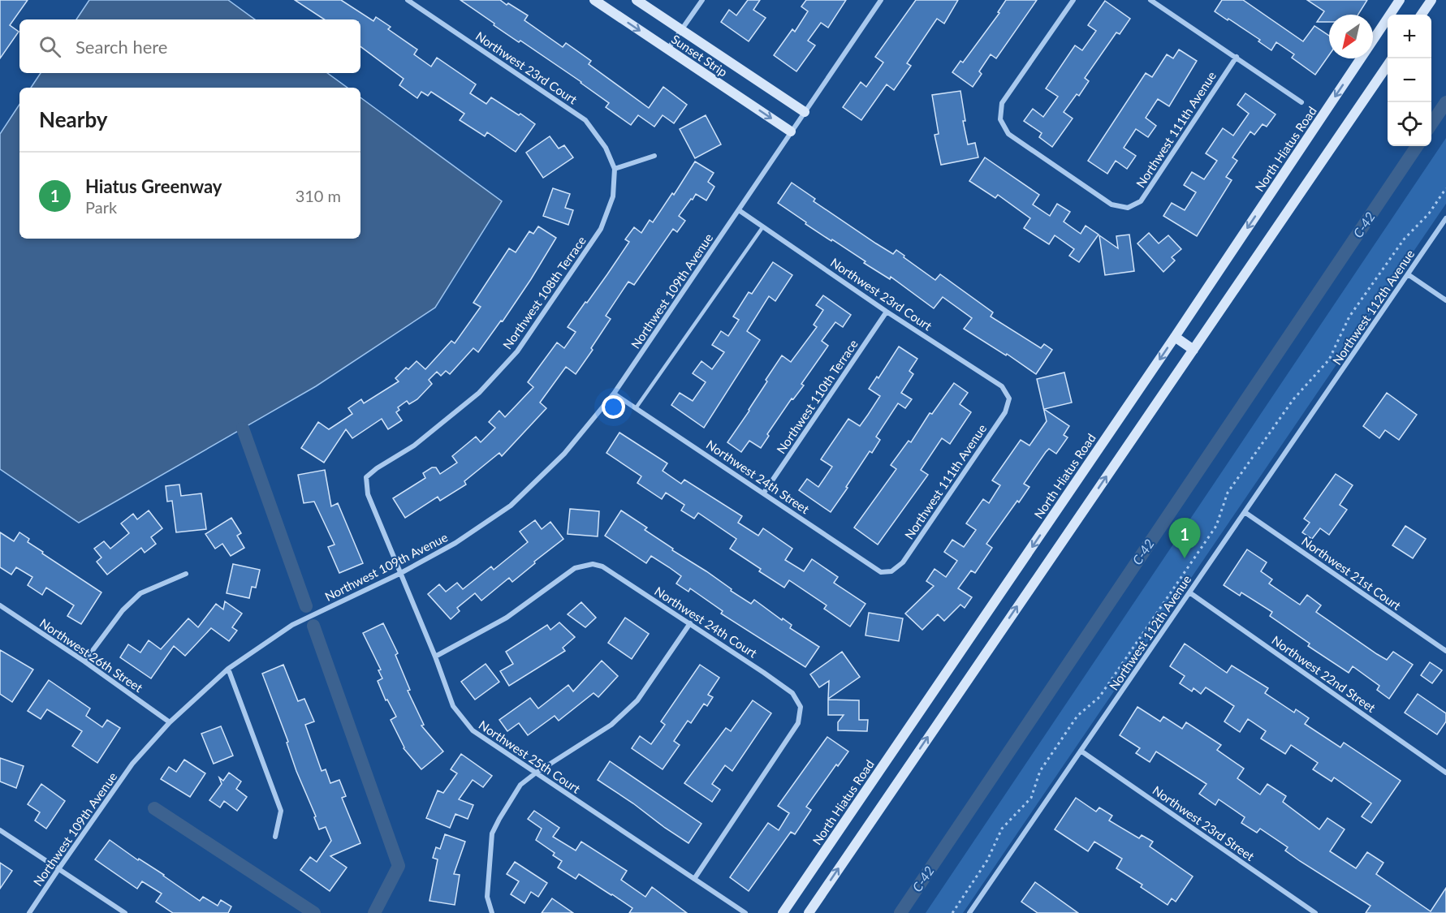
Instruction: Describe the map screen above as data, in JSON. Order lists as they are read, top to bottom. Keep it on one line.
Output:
{"streets":{"main road":["Sunset Strip","North Hiatus Road"],"street":["Northwest 23rd Court","Northwest 111th Avenue","Northwest 109th Avenue","Northwest 108th Terrace","Northwest 112th Avenue","Northwest 110th Terrace","Northwest 24th Street","Northwest 21st Court","Northwest 24th Court","Northwest 26th Street","Northwest 22nd Street","Northwest 25th Court","Northwest 23rd Street"]},"crossings":[["Sunset Strip","Northwest 109th Avenue"],["Northwest 23rd Court","Northwest 111th Avenue"],["Northwest 23rd Court","Northwest 109th Avenue"],["Northwest 23rd Court","Northwest 108th Terrace"],["Northwest 23rd Court","Northwest 110th Terrace"],["Northwest 111th Avenue","Northwest 24th Street"],["Northwest 109th Avenue","Northwest 24th Street"],["Northwest 109th Avenue","Northwest 26th Street"],["Northwest 109th Avenue","Northwest 25th Court"],["Northwest 108th Terrace","Northwest 25th Court"],["Northwest 112th Avenue","Northwest 21st Court"],["Northwest 112th Avenue","Northwest 22nd Street"],["Northwest 112th Avenue","Northwest 23rd Street"],["Northwest 110th Terrace","Northwest 24th Street"],["Northwest 24th Court","Northwest 25th Court"]],"water":["C-42"],"north":"bottom left","page":{"map_buttons":["+","−"],"search":"Search here","heading":"Nearby","list":[{"mark":"1","name":"Hiatus Greenway","note":"Park","value":"310 m"}],"pins":"1"}}
